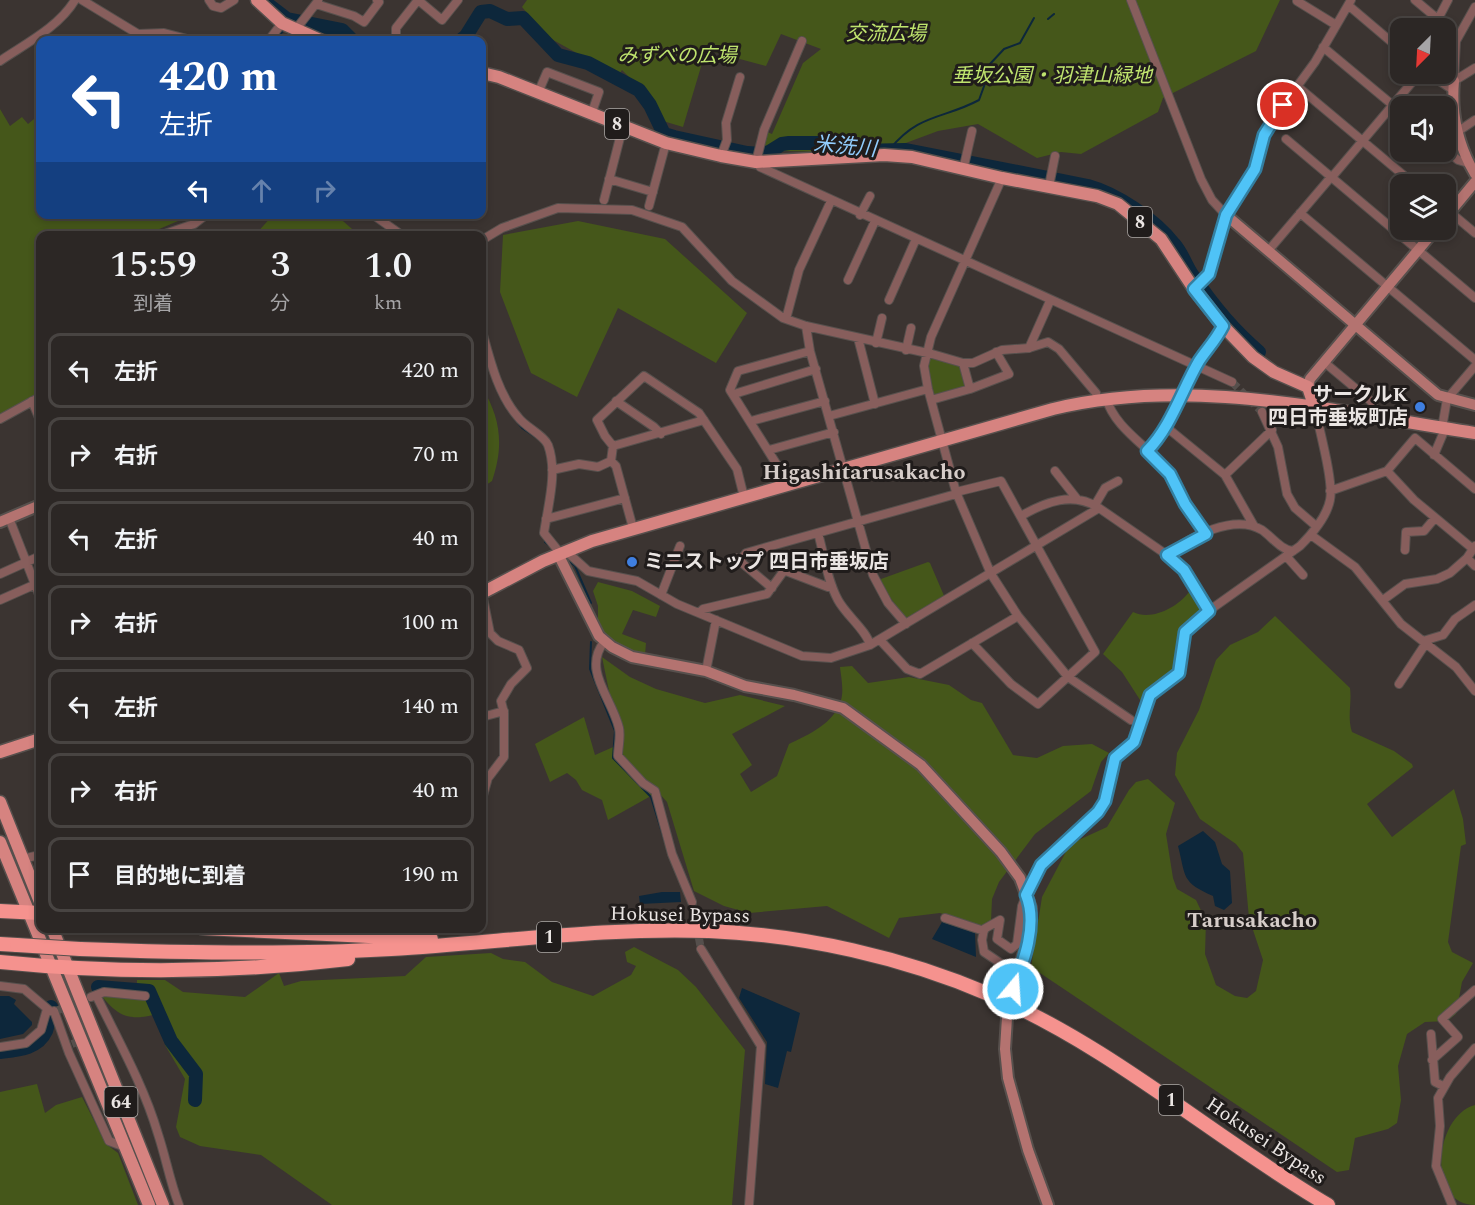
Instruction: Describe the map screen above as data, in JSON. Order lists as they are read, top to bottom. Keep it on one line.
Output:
{"streets":{"highway":["Hokusei Bypass","1"],"main road":["8","64"]},"crossings":[["Hokusei Bypass","1"],["1","64"]],"districts":["Higashitarusakacho","Tarusakacho"],"water":["米洗川"],"parks":["交流広場","みずべの広場","垂坂公園・羽津山緑地"],"places":["サークルK 四日市垂坂町店","ミニストップ 四日市垂坂店"],"north":"bottom left","page":{"turn":["420 m","左折"],"eta":["15:59","到着","3","分","1.0","km"],"list":[{"name":"左折","value":"420 m"},{"name":"右折","value":"70 m"},{"name":"左折","value":"40 m"},{"name":"右折","value":"100 m"},{"name":"左折","value":"140 m"},{"name":"右折","value":"40 m"},{"name":"目的地に到着","value":"190 m"}]}}
